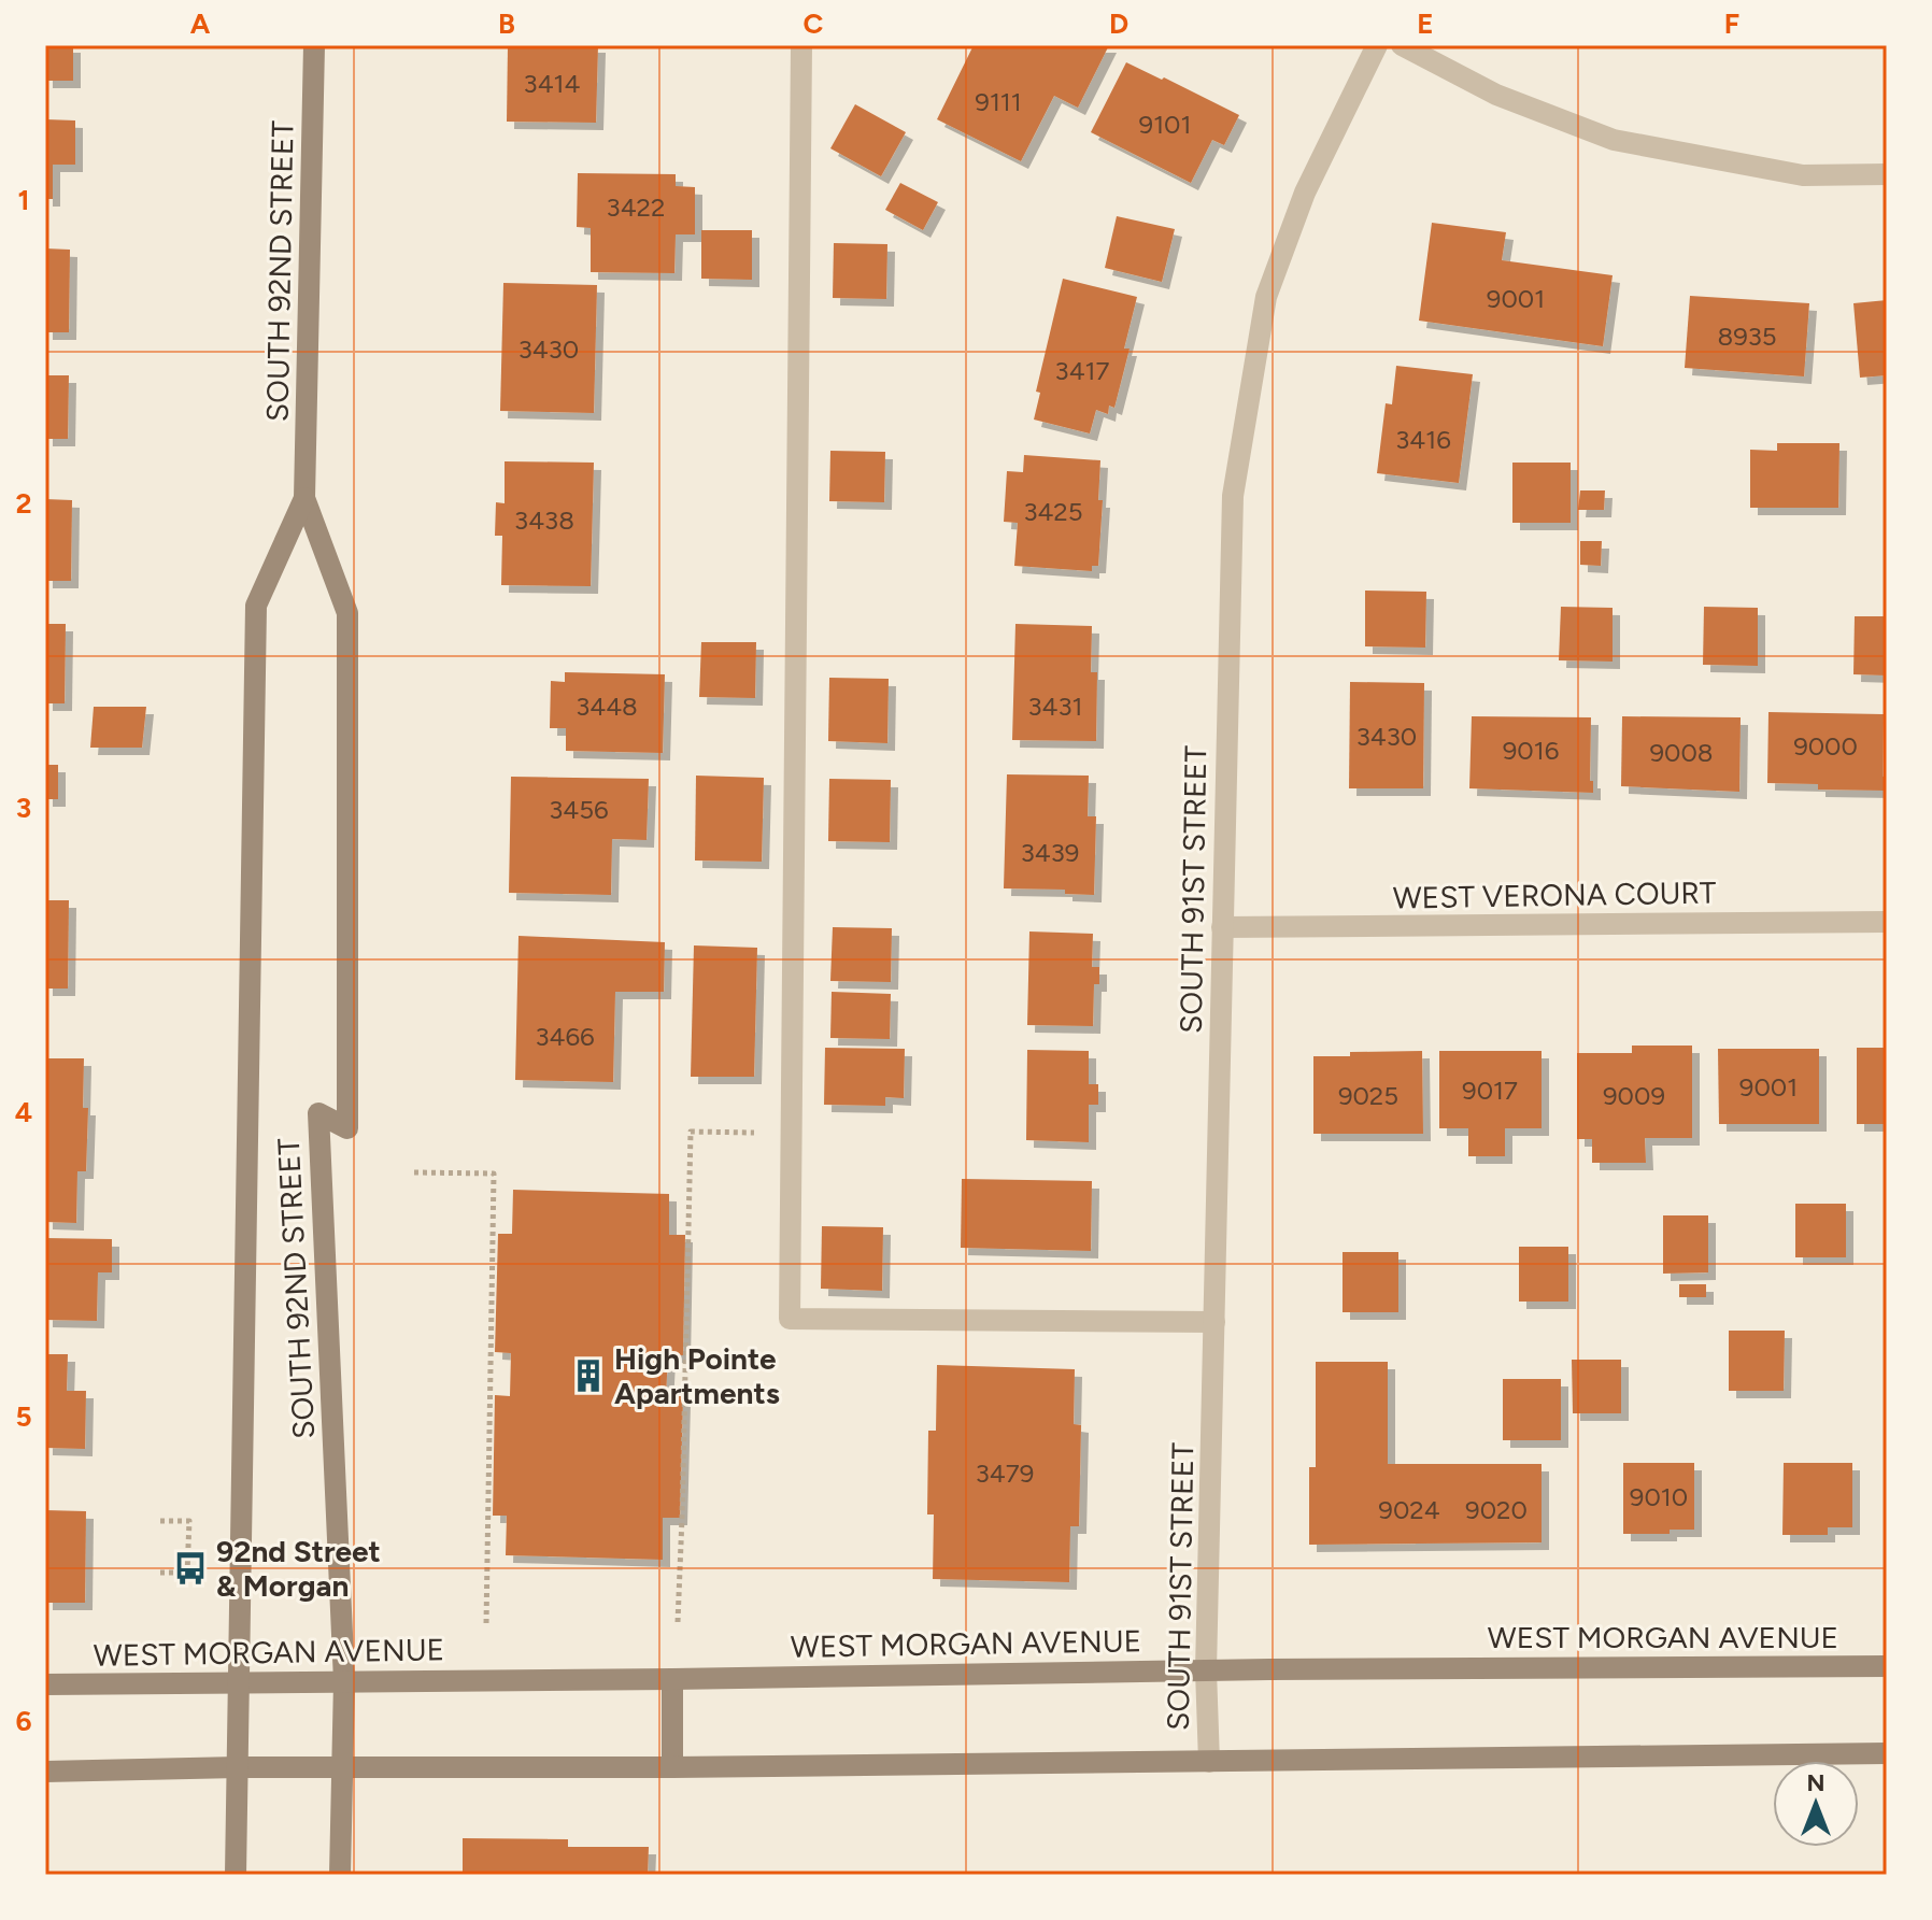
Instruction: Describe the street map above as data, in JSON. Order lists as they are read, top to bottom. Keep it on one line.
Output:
{"streets":{"street":["SOUTH 92ND STREET","SOUTH 91ST STREET","WEST VERONA COURT","WEST MORGAN AVENUE"]},"crossings":[["SOUTH 92ND STREET","WEST MORGAN AVENUE"],["SOUTH 91ST STREET","WEST VERONA COURT"],["SOUTH 91ST STREET","WEST MORGAN AVENUE"]],"places":{"building":["High Pointe Apartments"],"bus stop":["92nd Street & Morgan"]},"house_numbers":["3414","9111","9101","3422","9001","8935","3430","3417","3416","3425","3438","3448","3431","3430","9000","9016","9008","3456","3439","3466","9001","9017","9025","9009","3479","9010","9024","9020"],"north":"top","grid":{"columns":["A","B","C","D","E","F"],"rows":["1","2","3","4","5","6"]}}
